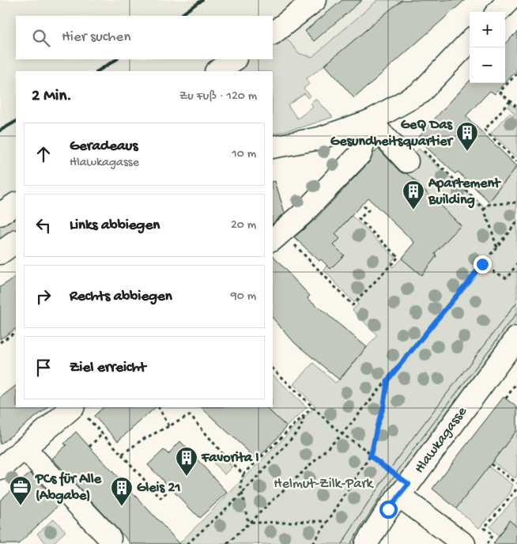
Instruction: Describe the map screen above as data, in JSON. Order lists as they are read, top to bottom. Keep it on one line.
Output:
{"streets":{"street":["Hlawkagasse"]},"parks":["Helmut-Zilk-Park"],"places":{"building":["GeQ Das Gesundheitsquartier","Apartement Building","Favorita I","Gleis 21"],"office":["PCs für Alle (Abgabe)"]},"page":{"map_buttons":["+","−"],"search":"Hier suchen","heading":["2 Min.","Zu Fuß · 120 m"],"list":[["Geradeaus","Hlawkagasse","10 m"],["Links abbiegen","20 m"],["Rechts abbiegen","90 m"],"Ziel erreicht"]}}
